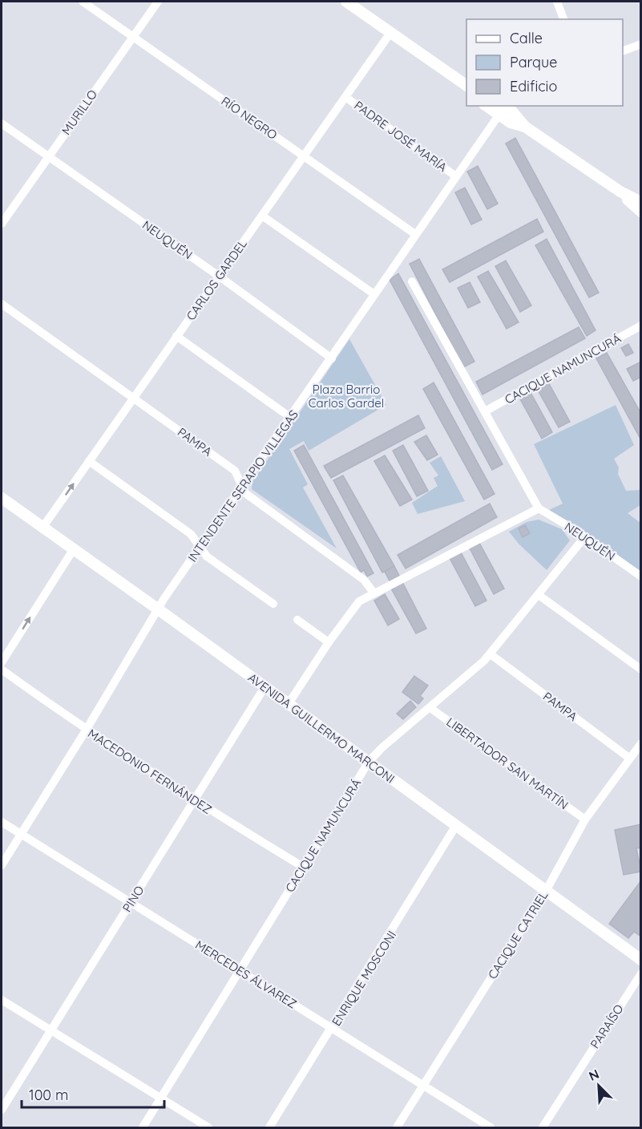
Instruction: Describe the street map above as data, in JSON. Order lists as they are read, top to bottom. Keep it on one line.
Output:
{"streets":{"main road":["AVENIDA GUILLERMO MARCONI"],"street":["MURILLO","RÍO NEGRO","PADRE JOSÉ MARÍA","NEUQUÉN","CARLOS GARDEL","CACIQUE NAMUNCURÁ","PAMPA","INTENDENTE SERAPIO VILLEGAS","LIBERTADOR SAN MARTÍN","MACEDONIO FERNÁNDEZ","PINO","CACIQUE CATRIEL","MERCEDES ÁLVAREZ","ENRIQUE MOSCONI","PARAÍSO"]},"crossings":[["MURILLO","RÍO NEGRO"],["MURILLO","NEUQUÉN"],["RÍO NEGRO","CARLOS GARDEL"],["RÍO NEGRO","INTENDENTE SERAPIO VILLEGAS"],["PADRE JOSÉ MARÍA","CARLOS GARDEL"],["PADRE JOSÉ MARÍA","INTENDENTE SERAPIO VILLEGAS"],["NEUQUÉN","CARLOS GARDEL"],["NEUQUÉN","CACIQUE NAMUNCURÁ"],["NEUQUÉN","INTENDENTE SERAPIO VILLEGAS"],["CARLOS GARDEL","PAMPA"],["CARLOS GARDEL","AVENIDA GUILLERMO MARCONI"],["CACIQUE NAMUNCURÁ","PAMPA"],["CACIQUE NAMUNCURÁ","AVENIDA GUILLERMO MARCONI"],["CACIQUE NAMUNCURÁ","LIBERTADOR SAN MARTÍN"],["CACIQUE NAMUNCURÁ","MACEDONIO FERNÁNDEZ"],["CACIQUE NAMUNCURÁ","MERCEDES ÁLVAREZ"],["PAMPA","INTENDENTE SERAPIO VILLEGAS"],["PAMPA","CACIQUE CATRIEL"],["INTENDENTE SERAPIO VILLEGAS","AVENIDA GUILLERMO MARCONI"],["INTENDENTE SERAPIO VILLEGAS","MACEDONIO FERNÁNDEZ"],["INTENDENTE SERAPIO VILLEGAS","MERCEDES ÁLVAREZ"],["AVENIDA GUILLERMO MARCONI","PINO"],["AVENIDA GUILLERMO MARCONI","CACIQUE CATRIEL"],["AVENIDA GUILLERMO MARCONI","ENRIQUE MOSCONI"],["LIBERTADOR SAN MARTÍN","CACIQUE CATRIEL"],["MACEDONIO FERNÁNDEZ","PINO"],["PINO","MERCEDES ÁLVAREZ"],["CACIQUE CATRIEL","MERCEDES ÁLVAREZ"],["MERCEDES ÁLVAREZ","ENRIQUE MOSCONI"]],"parks":["Plaza Barrio Carlos Gardel"],"legend":["Calle","Parque","Edificio"],"scale_bar":"100 m","north":"top left"}
